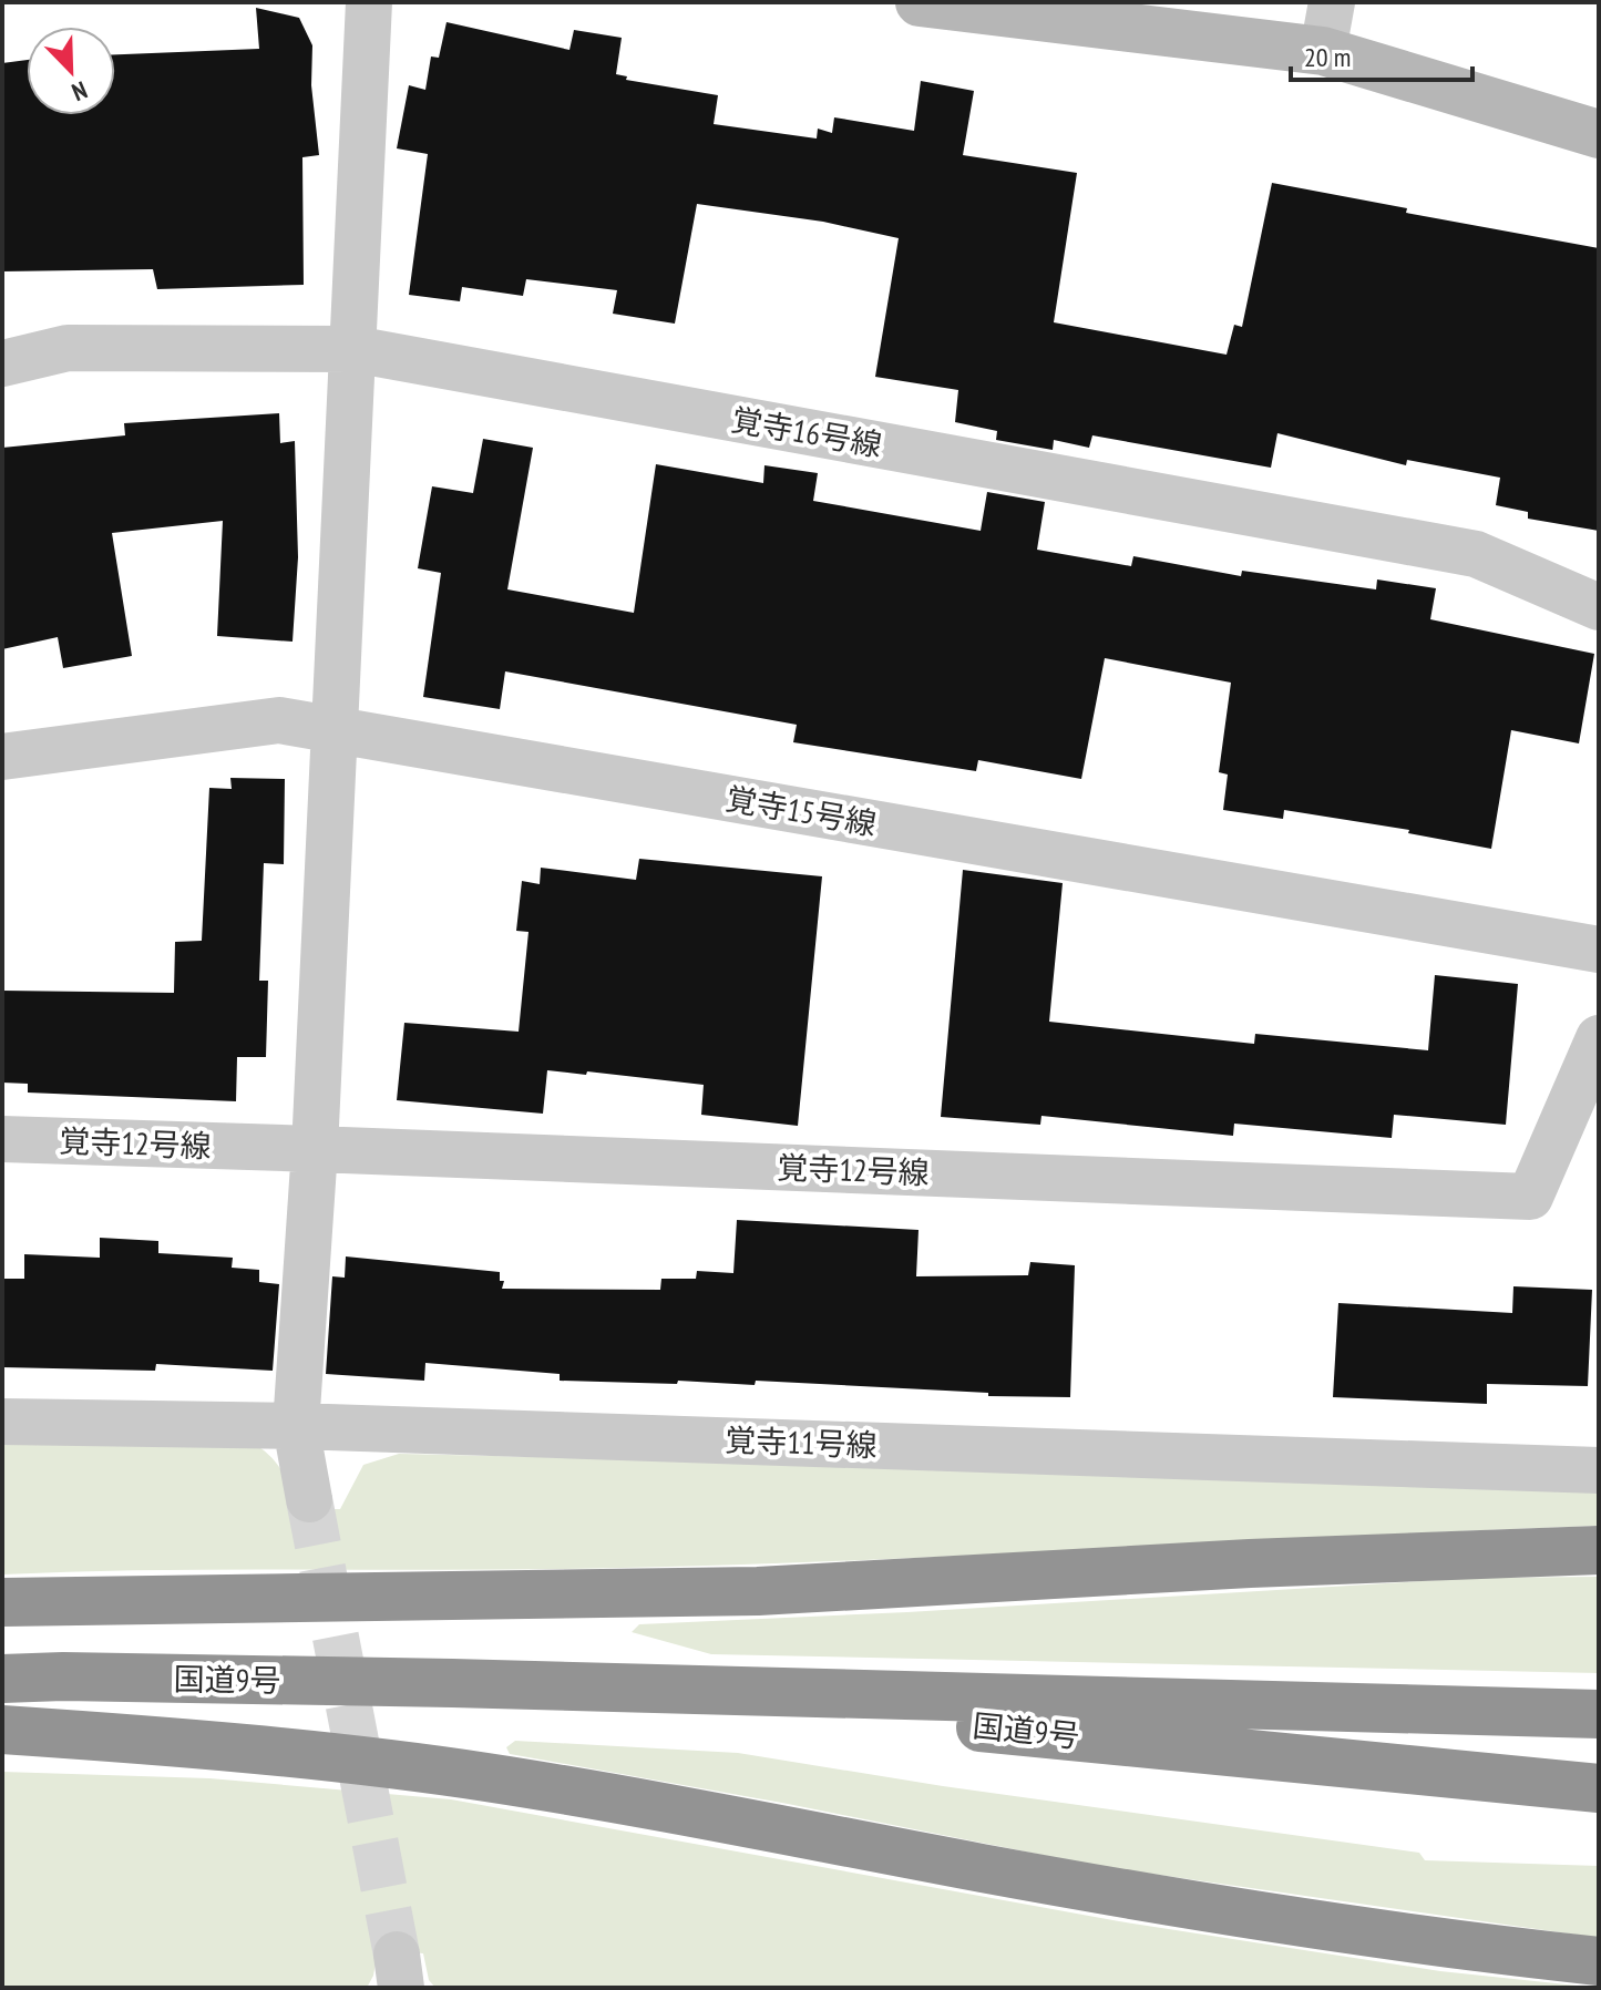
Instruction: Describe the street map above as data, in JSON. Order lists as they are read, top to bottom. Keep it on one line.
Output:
{"streets":{"highway":["国道9号"],"street":["覚寺16号線","覚寺15号線","覚寺12号線","覚寺11号線"]},"scale_bar":"20 m","north":"bottom right"}
